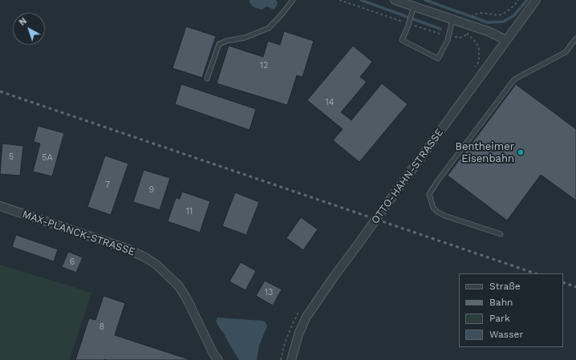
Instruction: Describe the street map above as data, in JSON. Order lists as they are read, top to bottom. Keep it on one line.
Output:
{"streets":{"street":["OTTO-HAHN-STRASSE","MAX-PLANCK-STRASSE"]},"places":["Bentheimer Eisenbahn"],"house_numbers":["12","14","5","5A","7","9","11","6","13","8"],"legend":["Straße","Bahn","Park","Wasser"],"north":"top left"}
